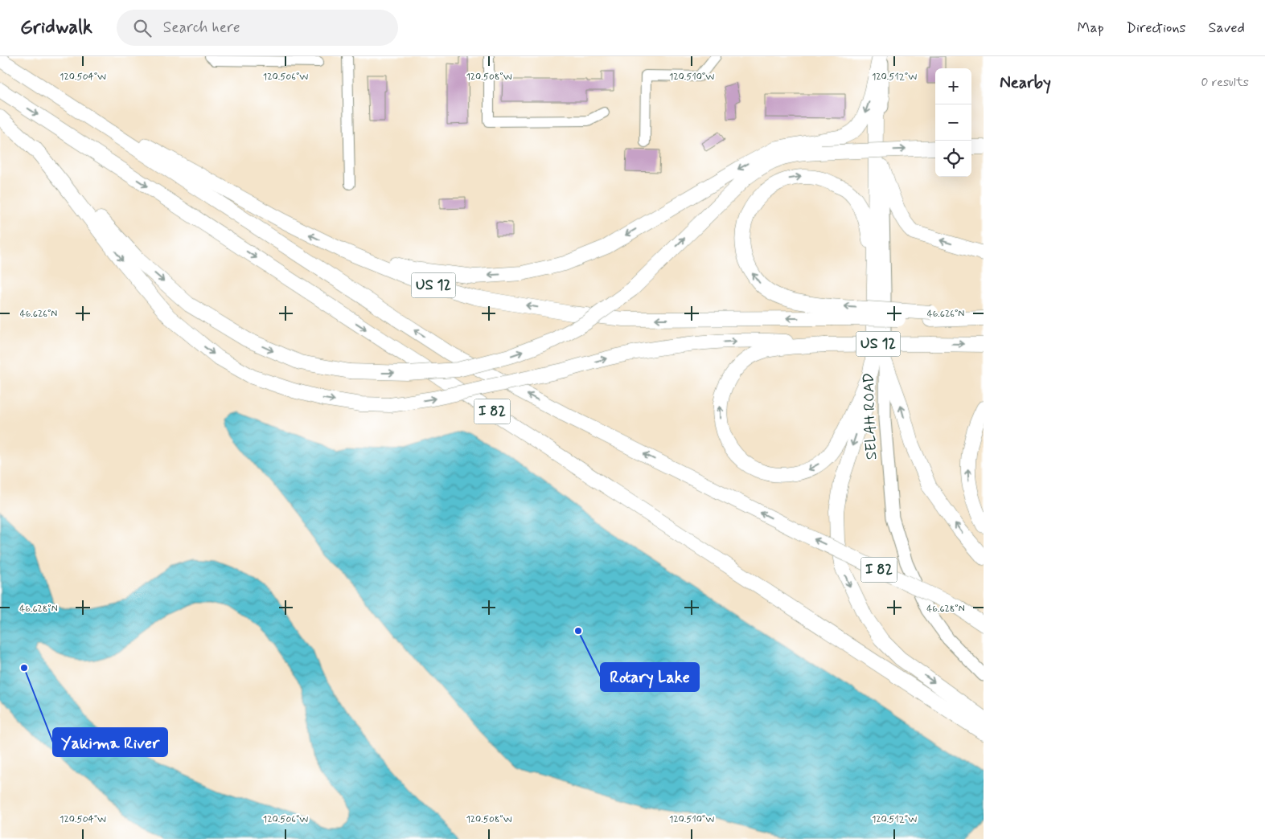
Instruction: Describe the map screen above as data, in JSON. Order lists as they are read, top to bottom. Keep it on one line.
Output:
{"streets":{"highway":["US 12","I 82"],"main road":["SELAH ROAD"]},"crossings":[["US 12","I 82"]],"places":["Rotary Lake","Yakima River"],"page":{"header":"Gridwalk","search":"Search here","nav":["Map","Directions","Saved"],"heading":["Nearby","0 results"],"map_buttons":["+","−"]},"coordinates":["120.504°W","120.506°W","120.508°W","120.510°W","120.512°W","46.626°N","46.628°N"]}
